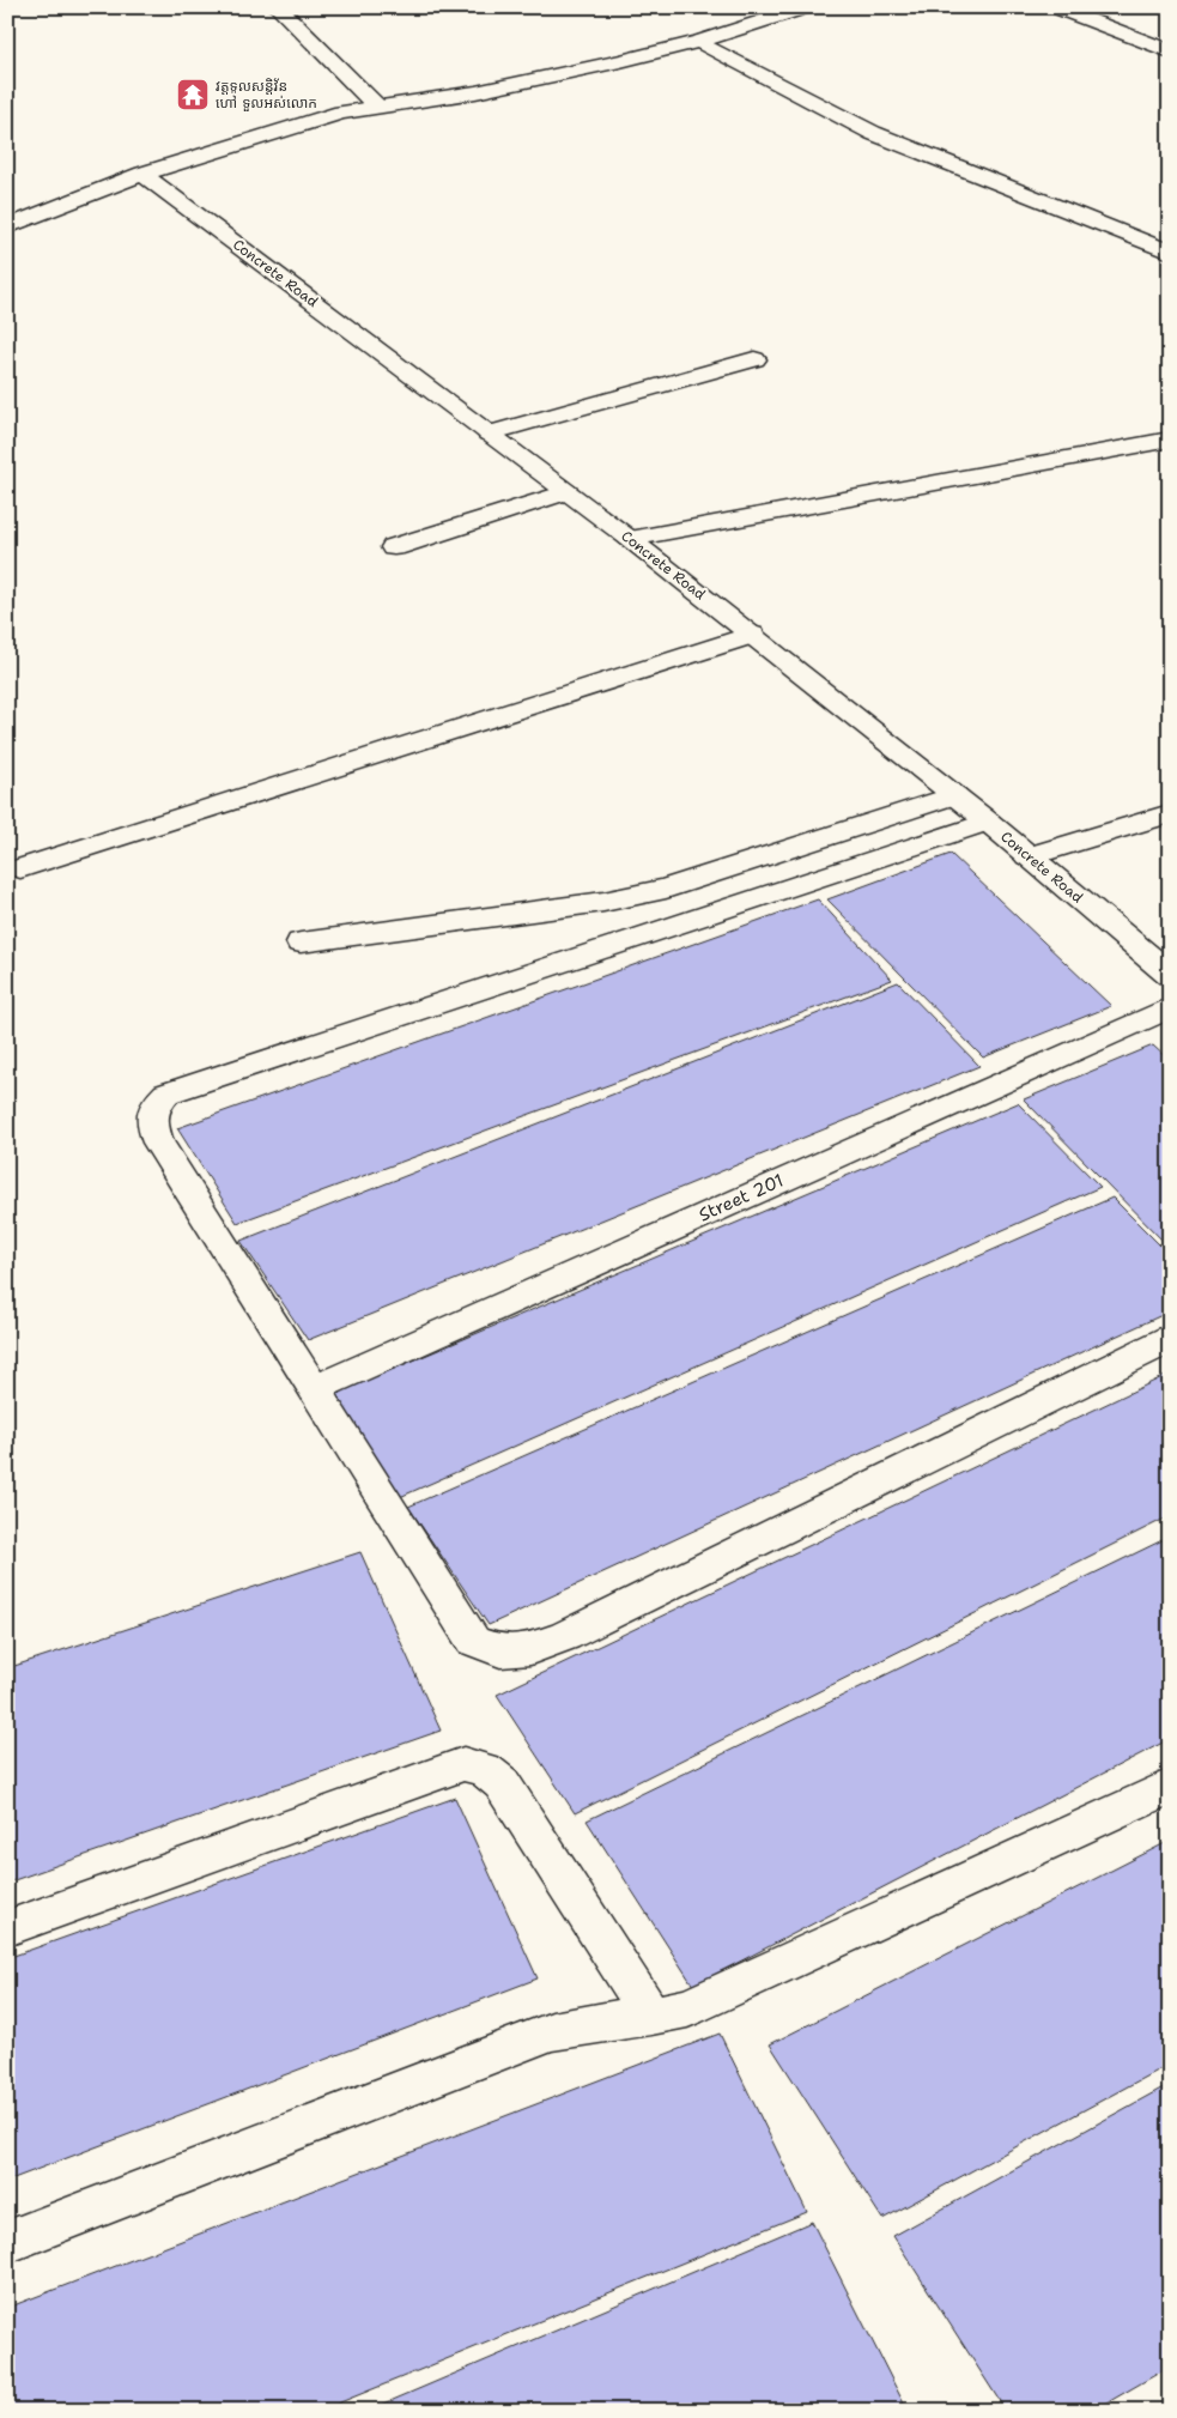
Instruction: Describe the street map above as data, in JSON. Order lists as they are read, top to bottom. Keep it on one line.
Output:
{"streets":{"street":["Concrete Road","Street 201"]},"places":{"temple":["វត្តទូលសន្តិវ័ន ហៅ ទួលអស់លោក"]}}
